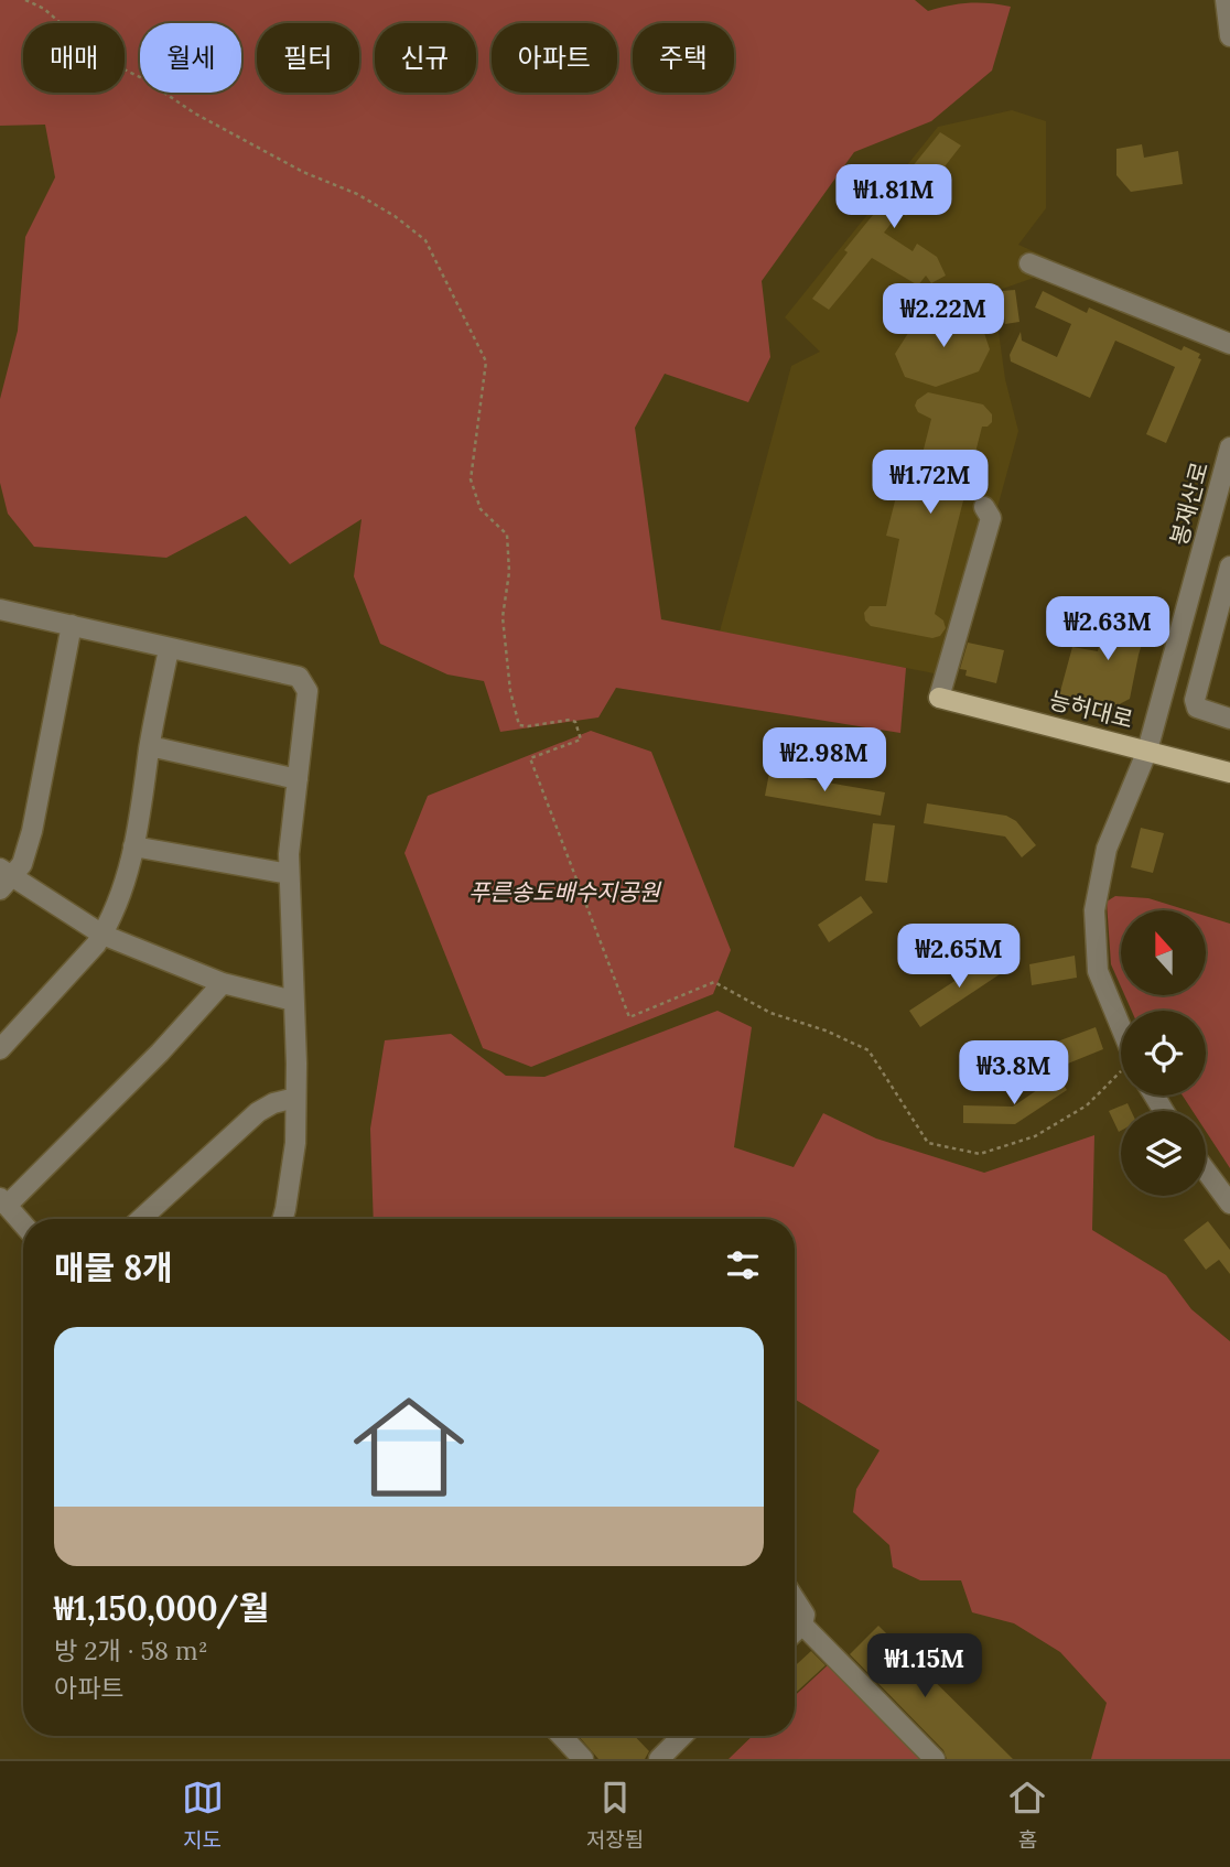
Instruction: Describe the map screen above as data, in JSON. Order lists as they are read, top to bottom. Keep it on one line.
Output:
{"streets":{"main road":["능허대로"],"street":["봉재산로"]},"crossings":[["봉재산로","능허대로"]],"parks":["푸른송도배수지공원"],"north":"top","page":{"chip":["매매","월세","필터","신규","아파트","주택"],"price":["₩1.81M","₩2.22M","₩1.72M","₩2.63M","₩2.98M","₩2.65M","₩3.8M","₩1.15M"],"heading":"매물 8개","list":[{"name":"₩1,150,000/월","note":"방 2개 · 58 m² · 아파트"}],"tabs":["지도","저장됨","홈"]}}
